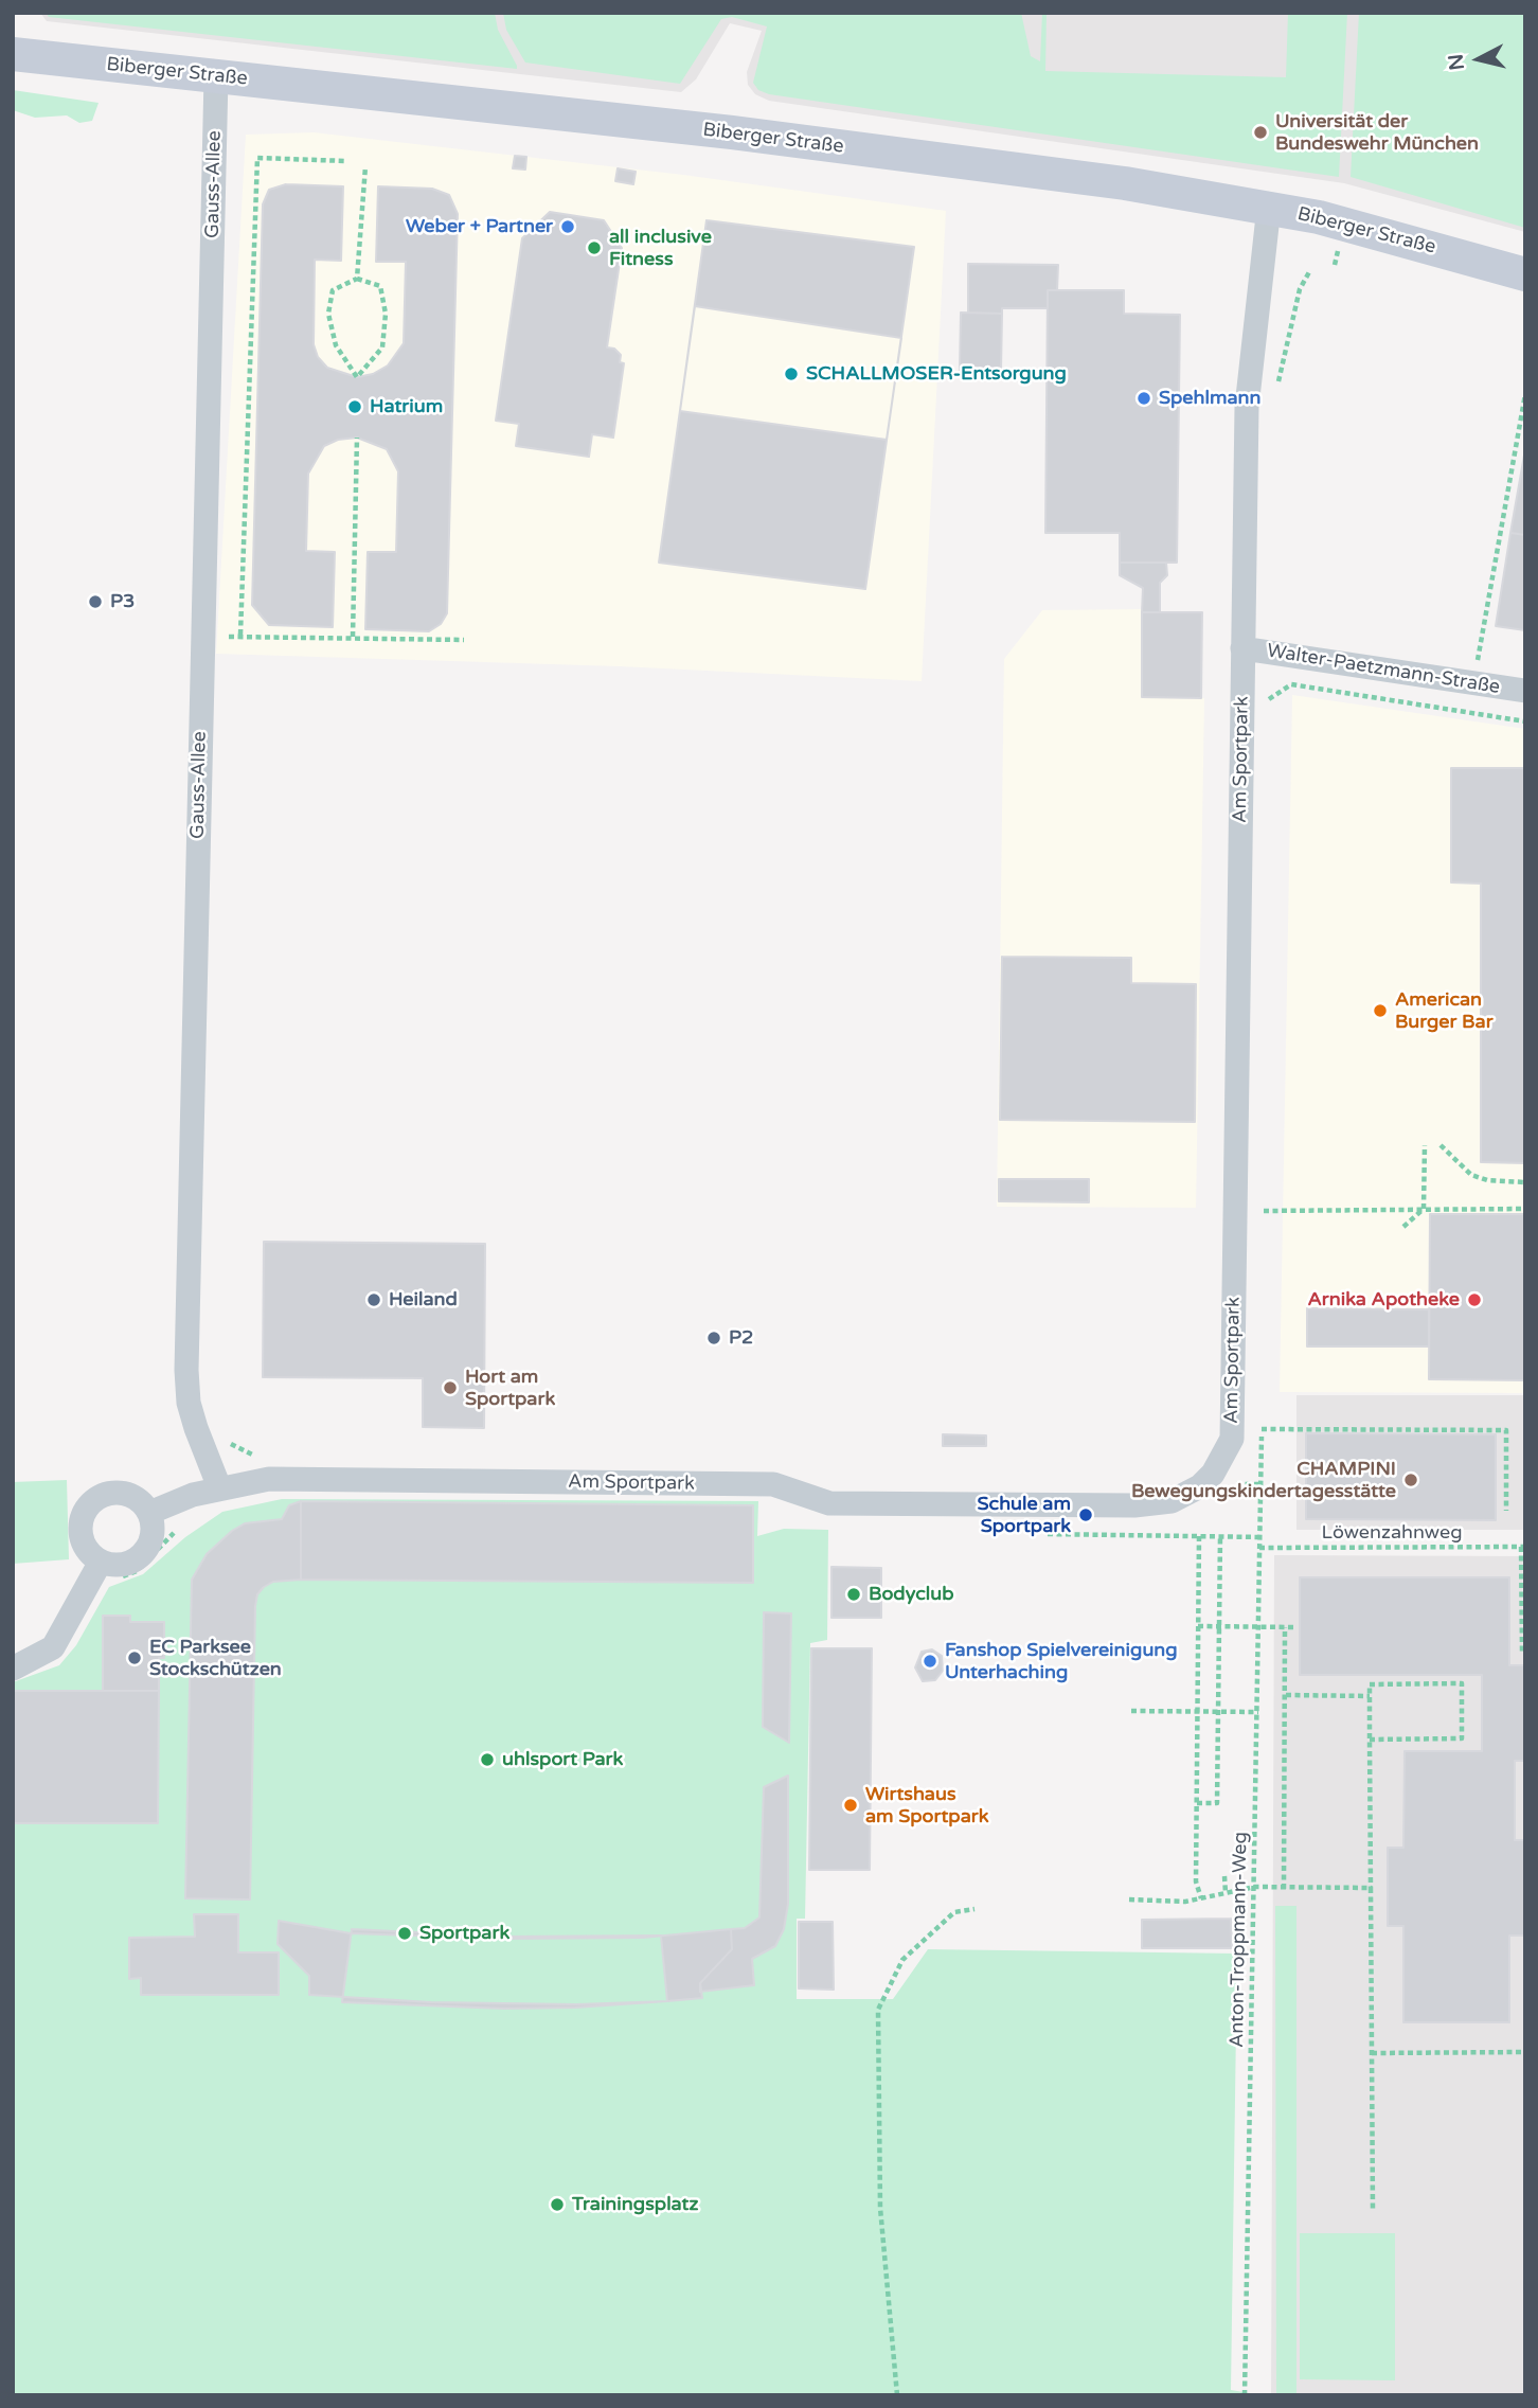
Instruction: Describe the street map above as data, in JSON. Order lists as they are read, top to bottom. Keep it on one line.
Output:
{"streets":{"main road":["Biberger Straße"],"street":["Gauss-Allee","Walter-Paetzmann-Straße","Am Sportpark"],"path":["Löwenzahnweg","Anton-Troppmann-Weg"]},"crossings":[["Biberger Straße","Gauss-Allee"],["Biberger Straße","Am Sportpark"],["Gauss-Allee","Am Sportpark"],["Walter-Paetzmann-Straße","Am Sportpark"],["Löwenzahnweg","Anton-Troppmann-Weg"]],"places":["Universität der Bundeswehr München","Weber + Partner","all inclusive Fitness","SCHALLMOSER-Entsorgung","Spehlmann","Hatrium","P3","American Burger Bar","Heiland","Arnika Apotheke","P2","Hort am Sportpark","CHAMPINI Bewegungskindertagesstätte","Schule am Sportpark","Bodyclub","EC Parksee Stockschützen","Fanshop Spielvereinigung Unterhaching","uhlsport Park","Wirtshaus am Sportpark","Sportpark","Trainingsplatz"],"north":"left"}
